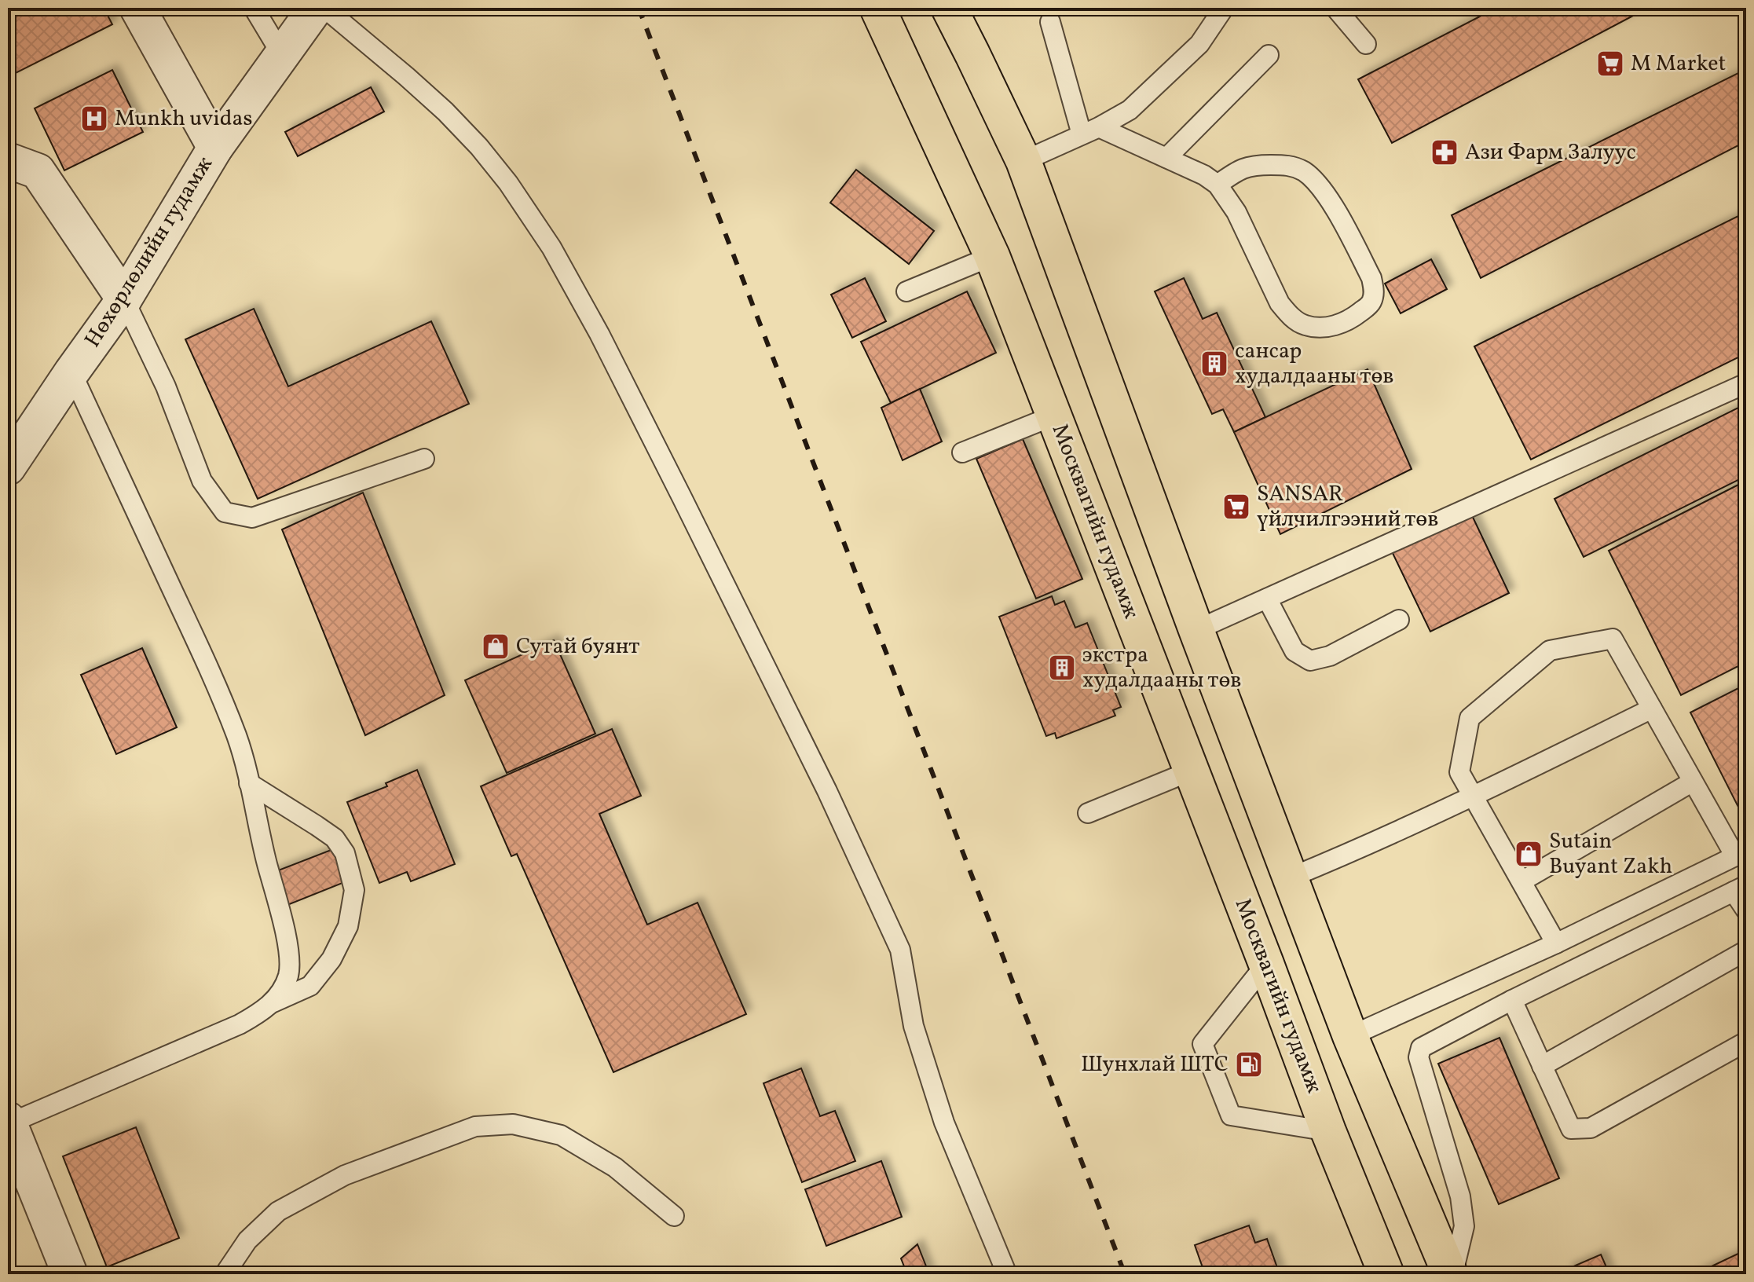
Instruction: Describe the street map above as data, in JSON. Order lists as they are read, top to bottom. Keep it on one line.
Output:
{"streets":{"highway":["Москвагийн гудамж"],"street":["Нөхөрлөлийн гудамж"]},"places":{"supermarket":["М Market","SANSAR үйлчилгээний төв"],"hospital":["Munkh uvidas"],"pharmacy":["Ази Фарм Залуус"],"building":["сансар худалдааны төв","экстра худалдааны төв"],"shop":["Сутай буянт","Sutain Buyant Zakh"],"fuel station":["Шунхлай ШТС"]}}
